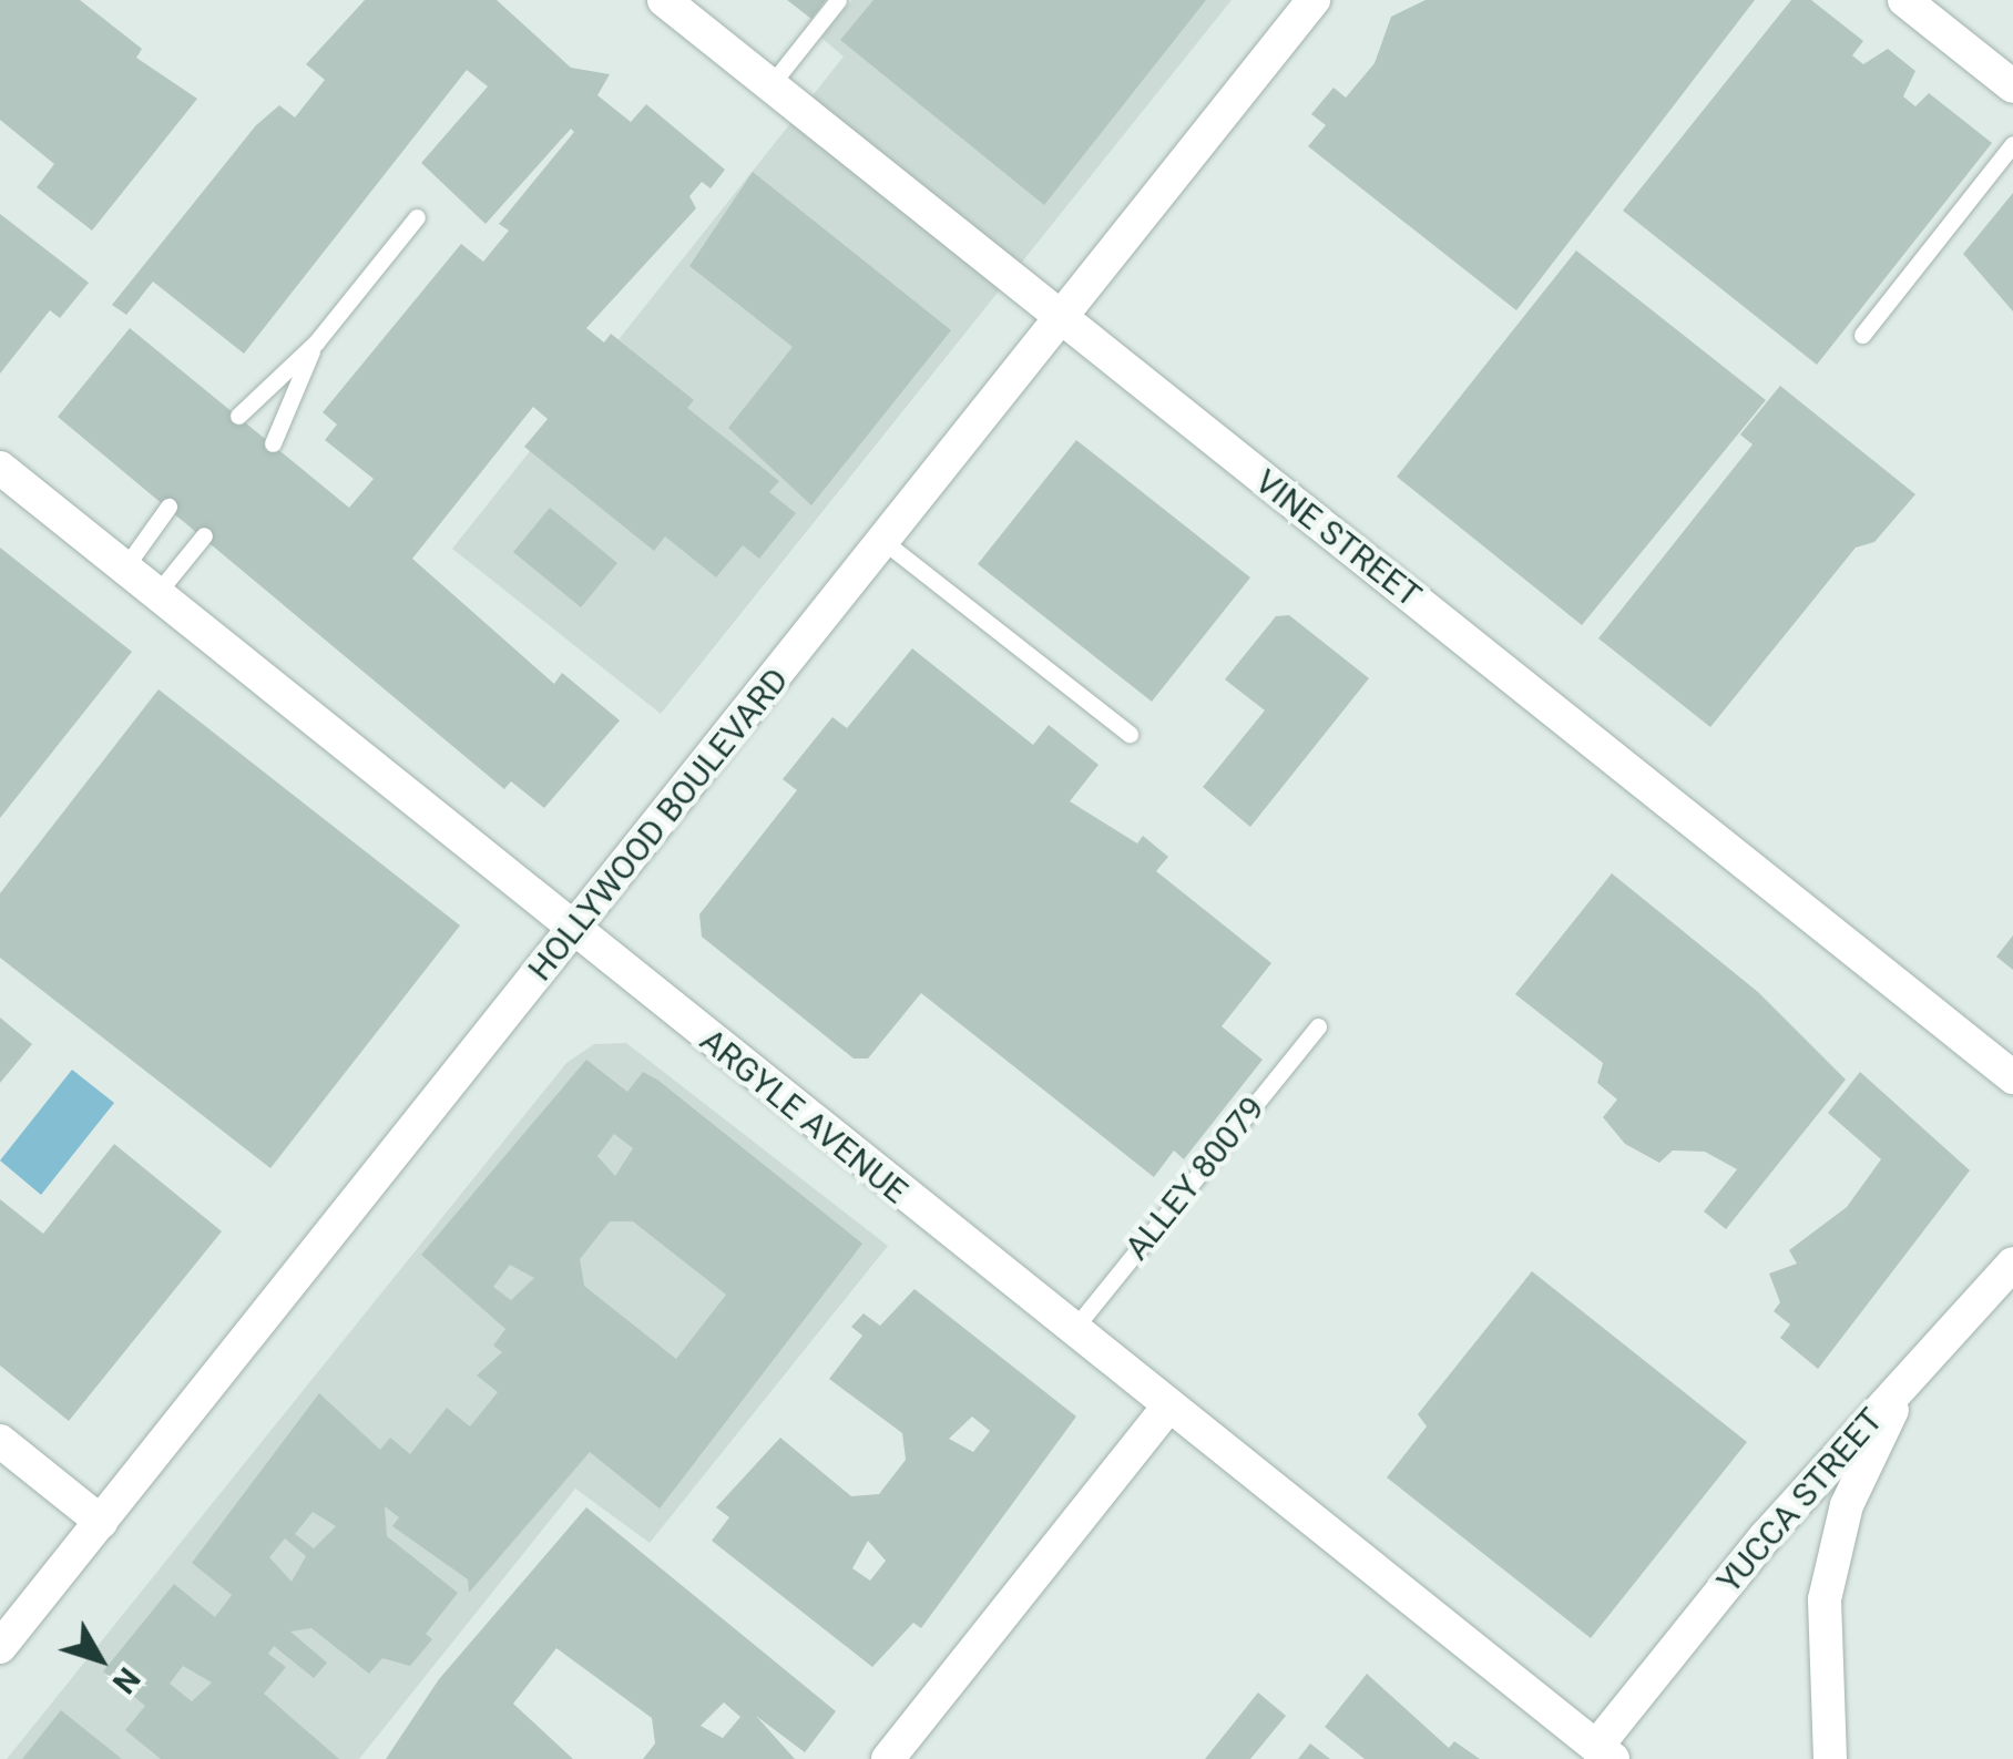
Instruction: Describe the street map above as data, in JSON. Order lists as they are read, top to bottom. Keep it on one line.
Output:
{"streets":{"main road":["VINE STREET","HOLLYWOOD BOULEVARD","ARGYLE AVENUE","YUCCA STREET"],"lane":["ALLEY 80079"]},"crossings":[["VINE STREET","HOLLYWOOD BOULEVARD"],["HOLLYWOOD BOULEVARD","ARGYLE AVENUE"],["ARGYLE AVENUE","ALLEY 80079"],["ARGYLE AVENUE","YUCCA STREET"]],"north":"bottom right"}
